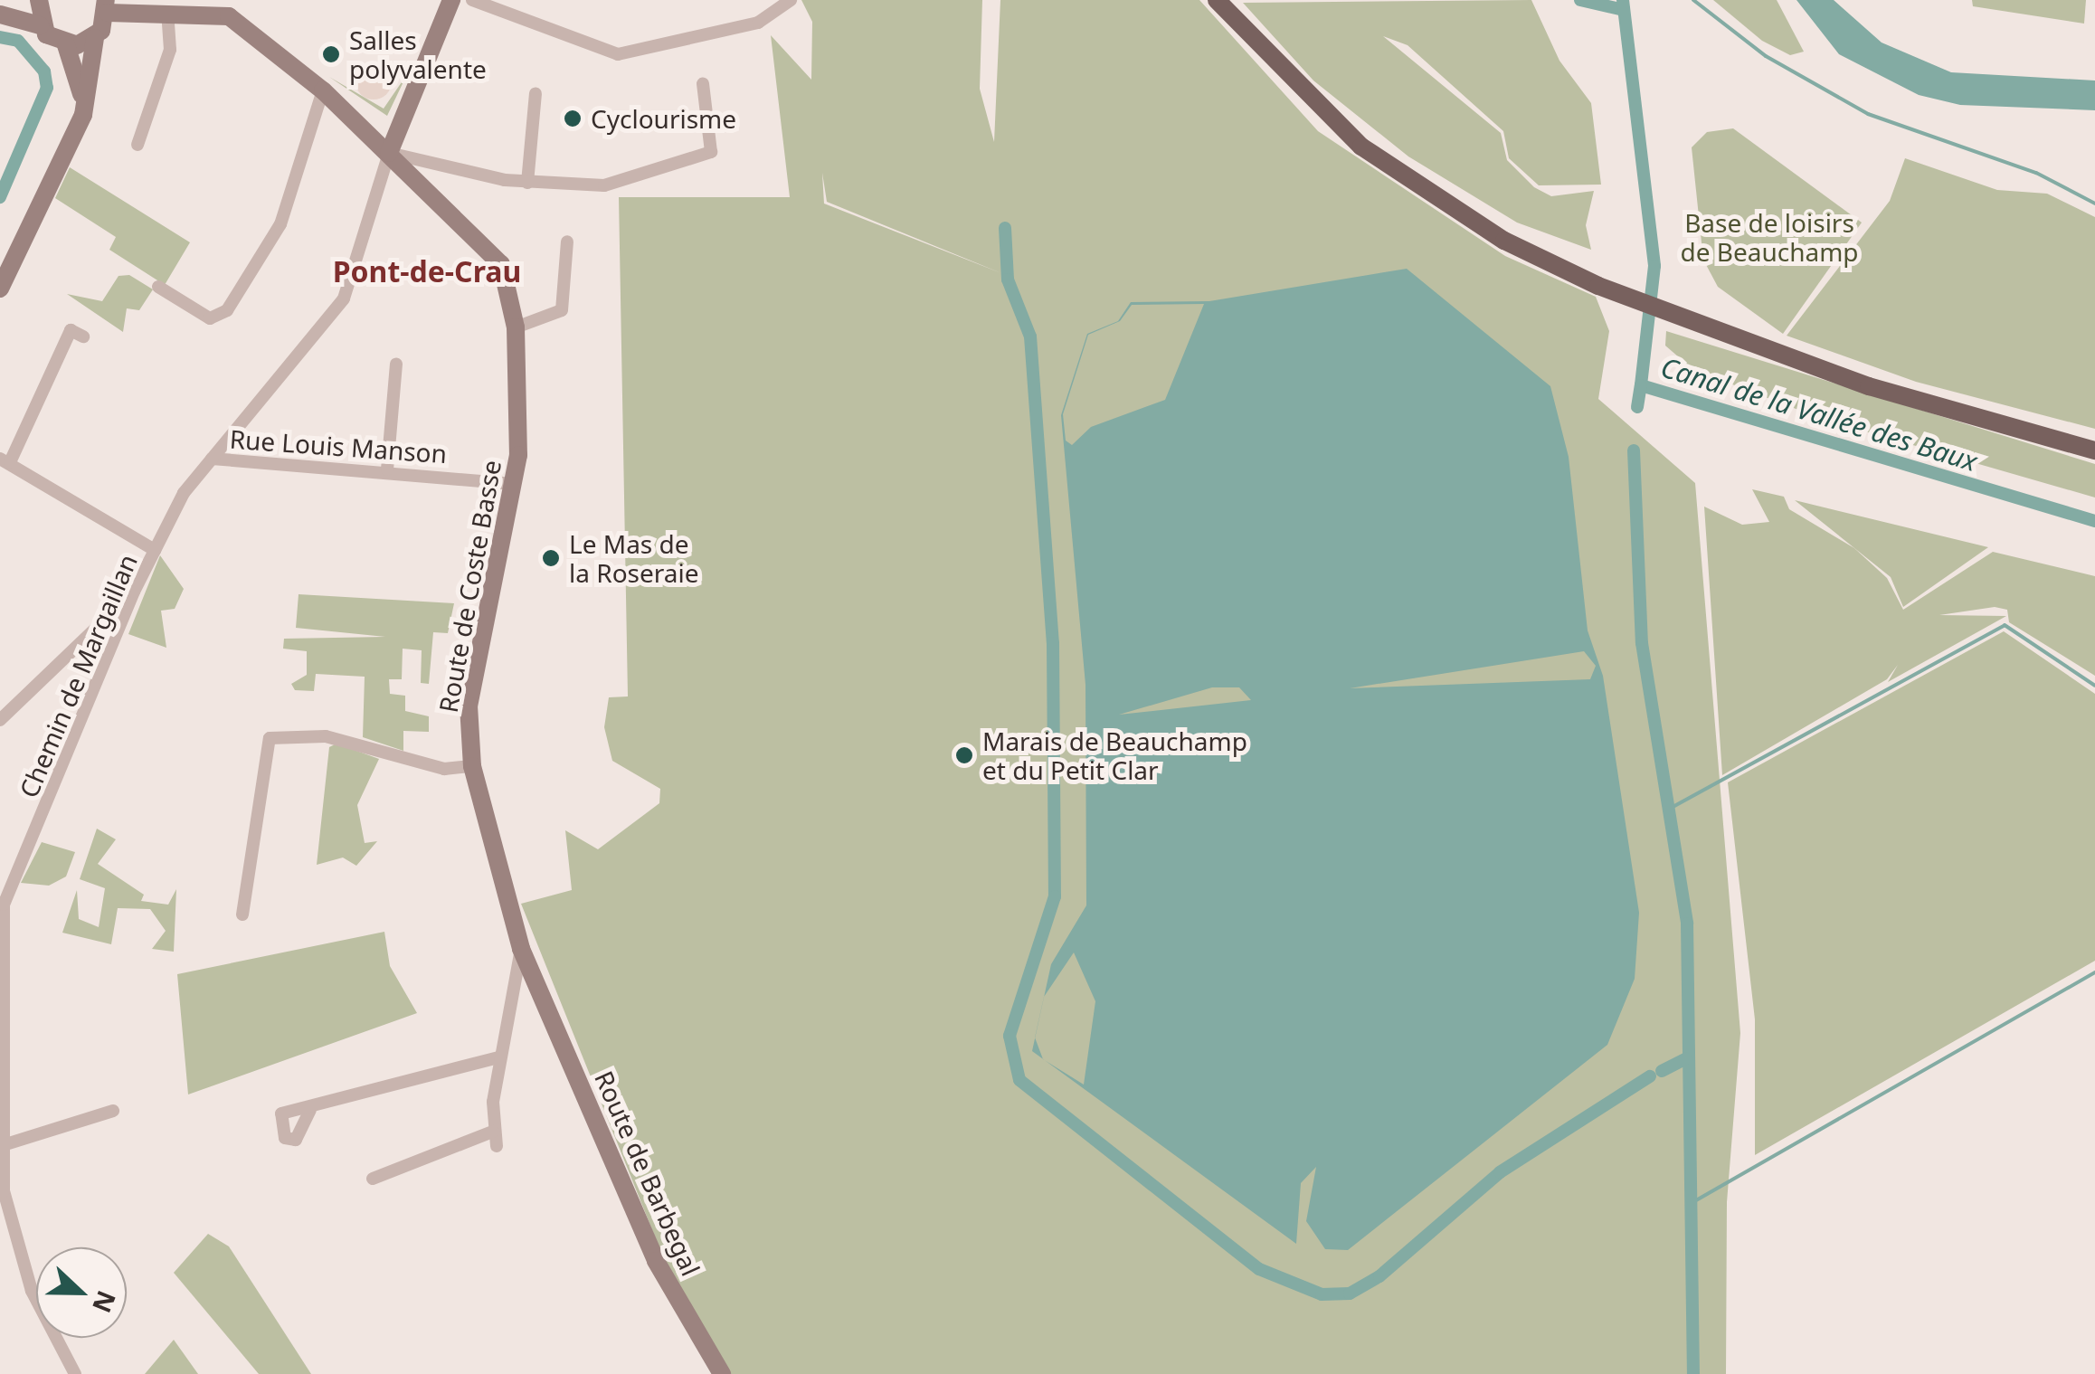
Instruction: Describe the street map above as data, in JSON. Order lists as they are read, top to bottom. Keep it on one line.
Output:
{"streets":{"street":["Rue Louis Manson","Route de Coste Basse","Chemin de Margaillan","Route de Barbegal"]},"crossings":[["Rue Louis Manson","Route de Coste Basse"],["Rue Louis Manson","Chemin de Margaillan"],["Route de Coste Basse","Chemin de Margaillan"],["Route de Coste Basse","Route de Barbegal"]],"districts":["Pont-de-Crau"],"water":["Canal de la Vallée des Baux"],"parks":["Base de loisirs de Beauchamp"],"places":["Salles polyvalente","Cyclourisme","Le Mas de la Roseraie","Marais de Beauchamp et du Petit Clar"],"north":"right"}
